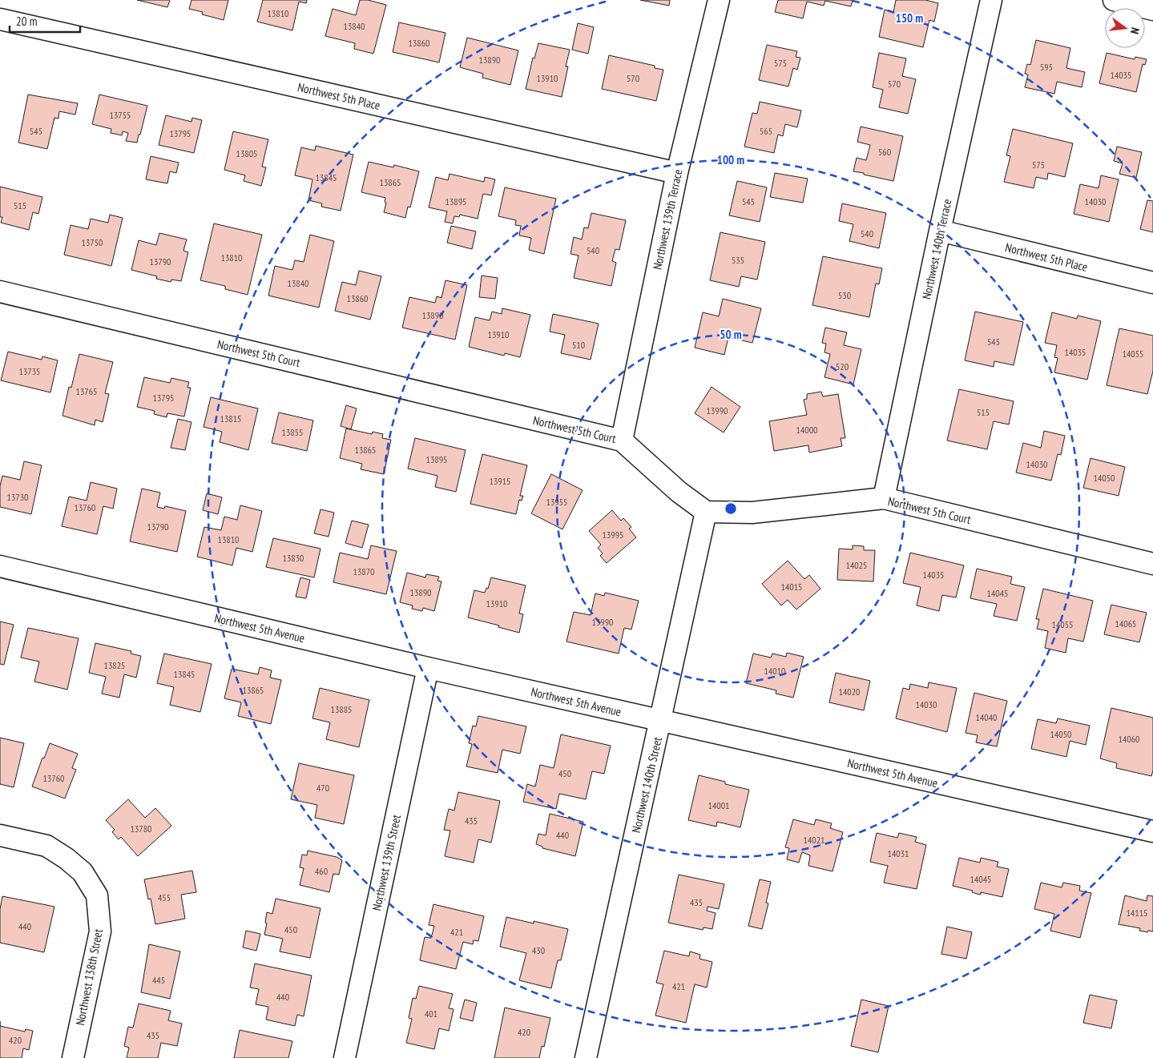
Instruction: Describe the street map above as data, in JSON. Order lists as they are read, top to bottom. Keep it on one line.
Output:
{"streets":{"street":["Northwest 5th Place","Northwest 139th Terrace","Northwest 140th Terrace","Northwest 5th Court","Northwest 5th Avenue","Northwest 140th Street","Northwest 139th Street","Northwest 138th Street"]},"crossings":[["Northwest 5th Place","Northwest 139th Terrace"],["Northwest 5th Place","Northwest 140th Terrace"],["Northwest 139th Terrace","Northwest 5th Court"],["Northwest 140th Terrace","Northwest 5th Court"],["Northwest 5th Court","Northwest 140th Street"],["Northwest 5th Avenue","Northwest 140th Street"],["Northwest 5th Avenue","Northwest 139th Street"]],"house_numbers":["13810","13840","13860","13890","575","595","14035","13910","570","570","13755","545","565","13795","560","13805","575","13845","13865","13895","545","14030","515","540","13750","540","13810","535","13790","13840","530","13860","13890","13910","545","510","14035","14055","520","13735","13765","13795","13990","515","13815","14000","13855","13865","13895","14030","14050","13915","13730","13955","13760","13790","13995","13810","13830","14025","13870","14035","14015","13890","14045","13910","13990","14065","14055","13825","14010","13845","13865","14020","14030","13885","14040","14050","14060","450","13760","470","14001","435","13780","440","14021","14031","460","14045","455","435","14115","440","450","421","430","445","421","440","401","420","435","420"],"scale_bar":"20 m","north":"right","rings":["150 m","100 m","50 m"]}
